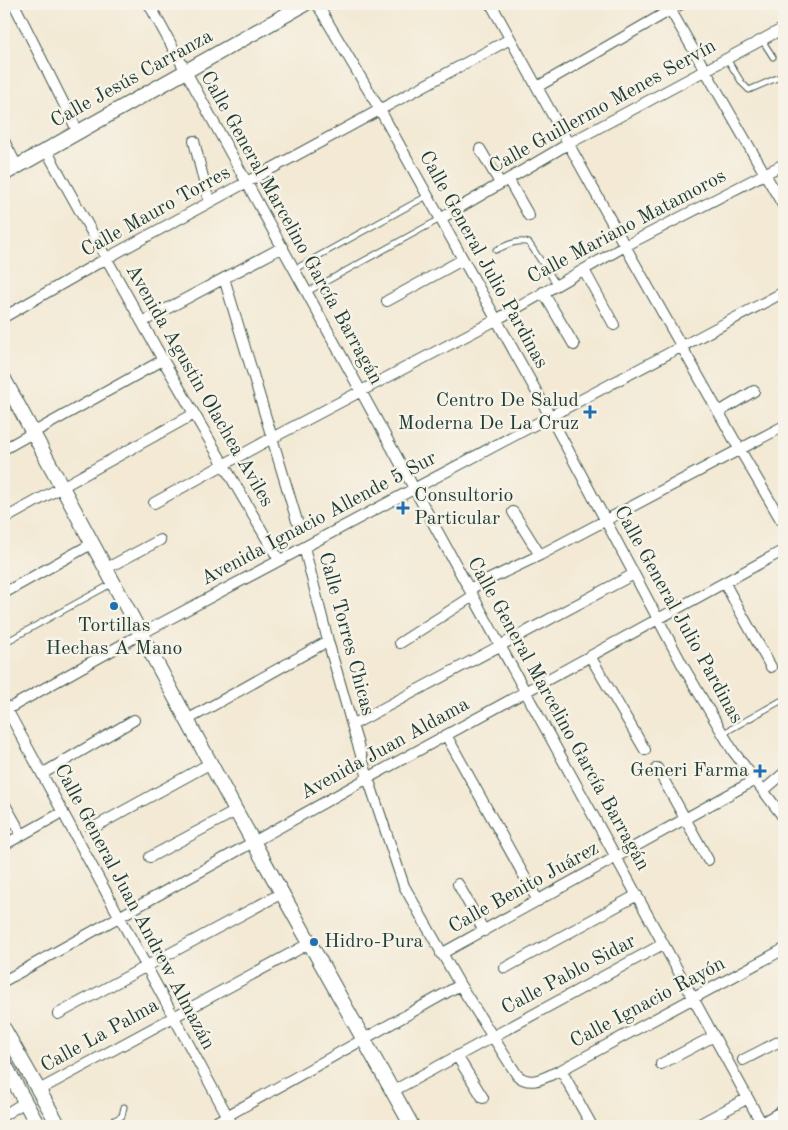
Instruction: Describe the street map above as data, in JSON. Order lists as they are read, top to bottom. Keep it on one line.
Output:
{"streets":{"street":["Calle Jesús Carranza","Calle Guillermo Menes Servín","Calle Mauro Torres","Calle Mariano Matamoros","Calle General Marcelino García Barragán","Calle General Julio Pardinas","Avenida Agustin Olachea Aviles","Avenida Ignacio Allende 5 Sur","Calle Torres Chicas","Avenida Juan Aldama","Calle Benito Juárez","Calle General Juan Andrew Almazán","Calle Pablo Sidar","Calle Ignacio Rayón","Calle La Palma"]},"crossings":[["Calle Jesús Carranza","Calle General Marcelino García Barragán"],["Calle Jesús Carranza","Avenida Agustin Olachea Aviles"],["Calle Guillermo Menes Servín","Calle General Julio Pardinas"],["Calle Mauro Torres","Calle General Marcelino García Barragán"],["Calle Mauro Torres","Calle General Julio Pardinas"],["Calle Mauro Torres","Avenida Agustin Olachea Aviles"],["Calle Mariano Matamoros","Calle General Marcelino García Barragán"],["Calle Mariano Matamoros","Calle General Julio Pardinas"],["Calle Mariano Matamoros","Avenida Agustin Olachea Aviles"],["Calle General Marcelino García Barragán","Avenida Ignacio Allende 5 Sur"],["Calle General Marcelino García Barragán","Avenida Juan Aldama"],["Calle General Marcelino García Barragán","Calle Benito Juárez"],["Calle General Marcelino García Barragán","Calle Pablo Sidar"],["Calle General Marcelino García Barragán","Calle Ignacio Rayón"],["Calle General Julio Pardinas","Avenida Ignacio Allende 5 Sur"],["Calle General Julio Pardinas","Avenida Juan Aldama"],["Calle General Julio Pardinas","Calle Benito Juárez"],["Avenida Agustin Olachea Aviles","Avenida Ignacio Allende 5 Sur"],["Avenida Ignacio Allende 5 Sur","Calle Torres Chicas"],["Avenida Ignacio Allende 5 Sur","Calle General Juan Andrew Almazán"],["Calle Torres Chicas","Avenida Juan Aldama"],["Calle Torres Chicas","Calle Benito Juárez"],["Calle Torres Chicas","Calle Pablo Sidar"],["Calle Torres Chicas","Calle Ignacio Rayón"],["Avenida Juan Aldama","Calle General Juan Andrew Almazán"],["Calle General Juan Andrew Almazán","Calle La Palma"]],"places":{"health":["Centro De Salud Moderna De La Cruz","Consultorio Particular","Generi Farma"],"other":["Tortillas Hechas A Mano","Hidro-Pura"]}}
